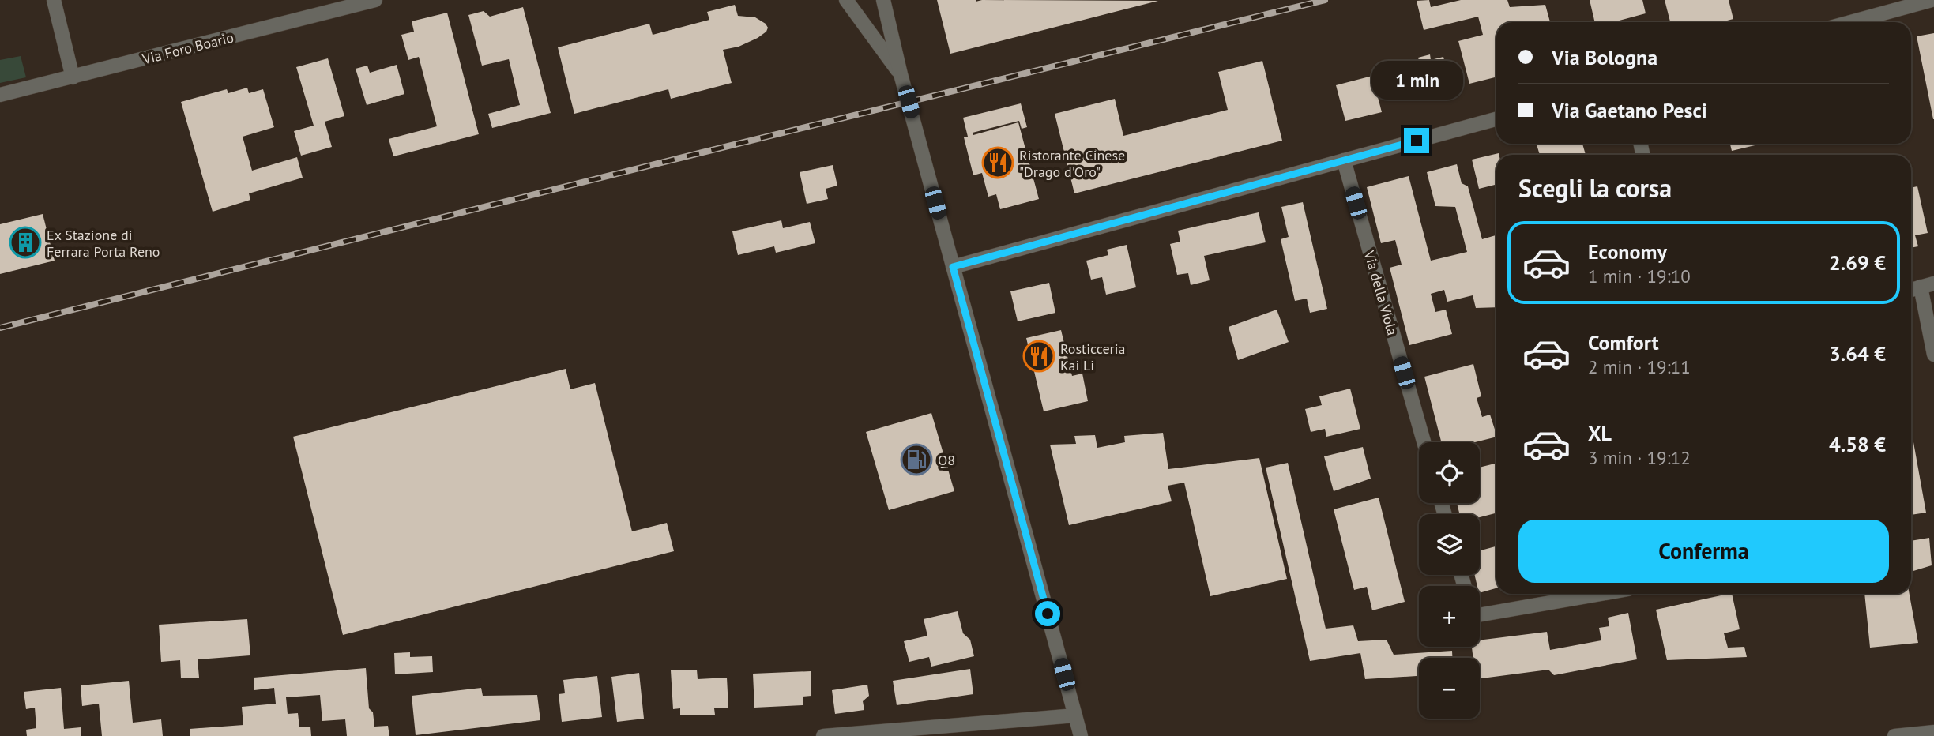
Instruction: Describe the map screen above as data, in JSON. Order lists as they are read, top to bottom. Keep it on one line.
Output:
{"streets":{"street":["Via Foro Boario","Via della Viola"]},"places":{"restaurant":["Ristorante Cinese \"Drago d'Oro\"","Rosticceria Kai Li"],"building":["Ex Stazione di Ferrara Porta Reno"],"fuel station":["Q8"]},"page":{"banner":["Via Bologna","Via Gaetano Pesci"],"bubble":"1 min","heading":"Scegli la corsa","list":[{"name":"Economy","note":"1 min · 19:10","value":"2.69 €"},{"name":"Comfort","note":"2 min · 19:11","value":"3.64 €"},{"name":"XL","note":"3 min · 19:12","value":"4.58 €"}],"map_buttons":["+","−"],"buttons":"Conferma"}}
